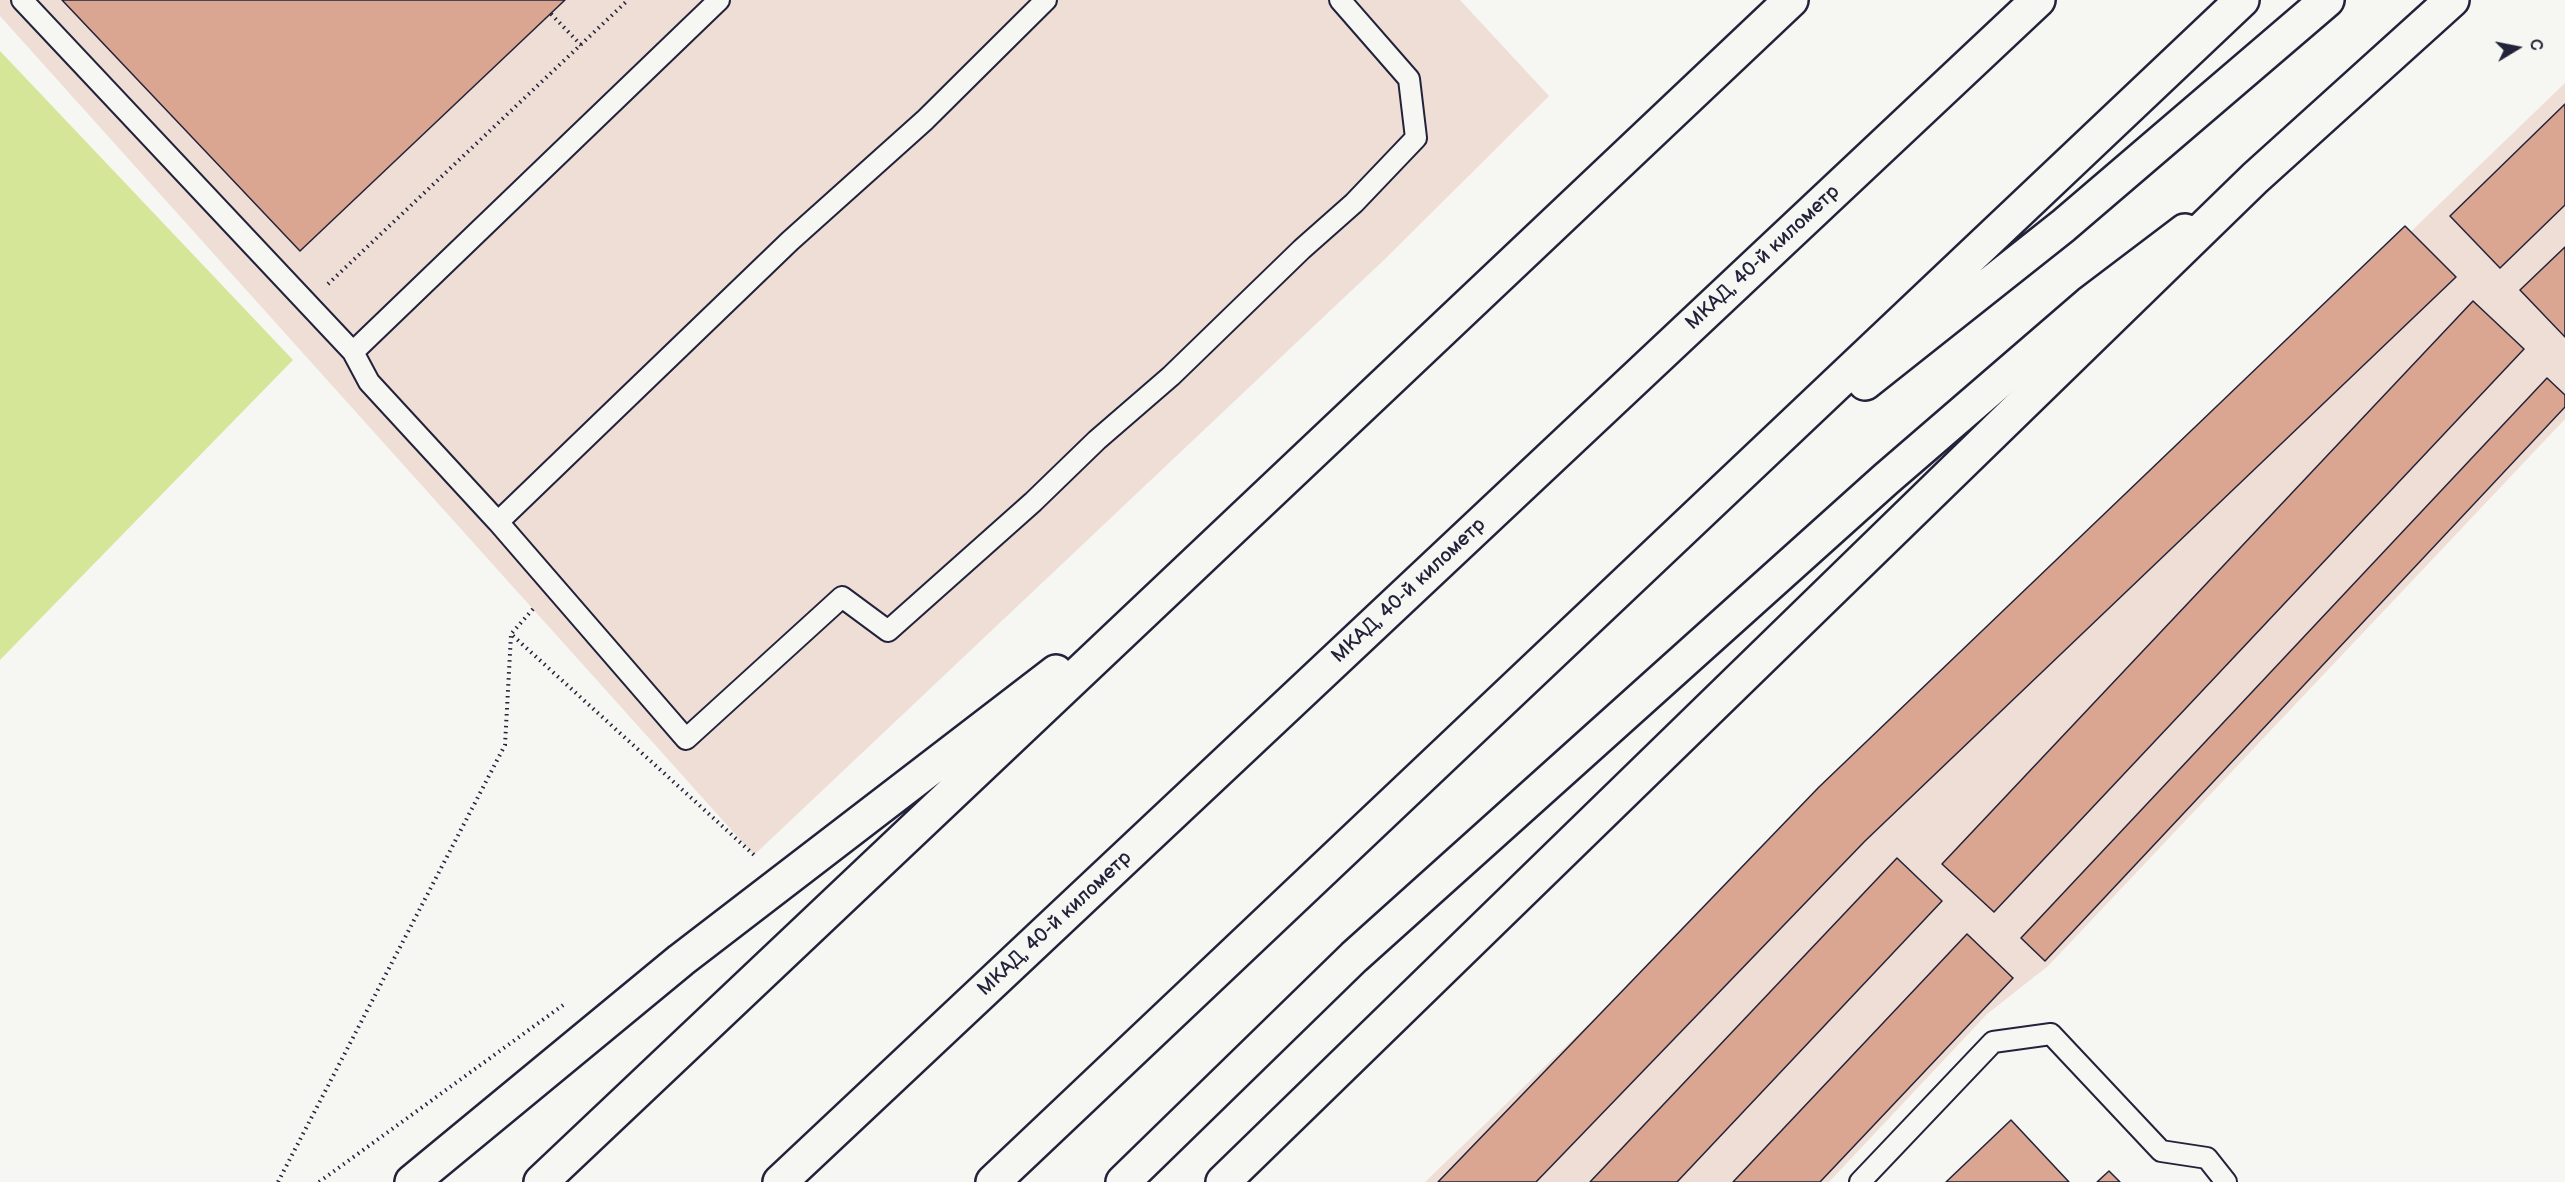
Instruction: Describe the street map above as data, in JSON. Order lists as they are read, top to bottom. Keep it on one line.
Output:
{"streets":{"main road":["МКАД, 40-й километр"]},"north":"right"}
